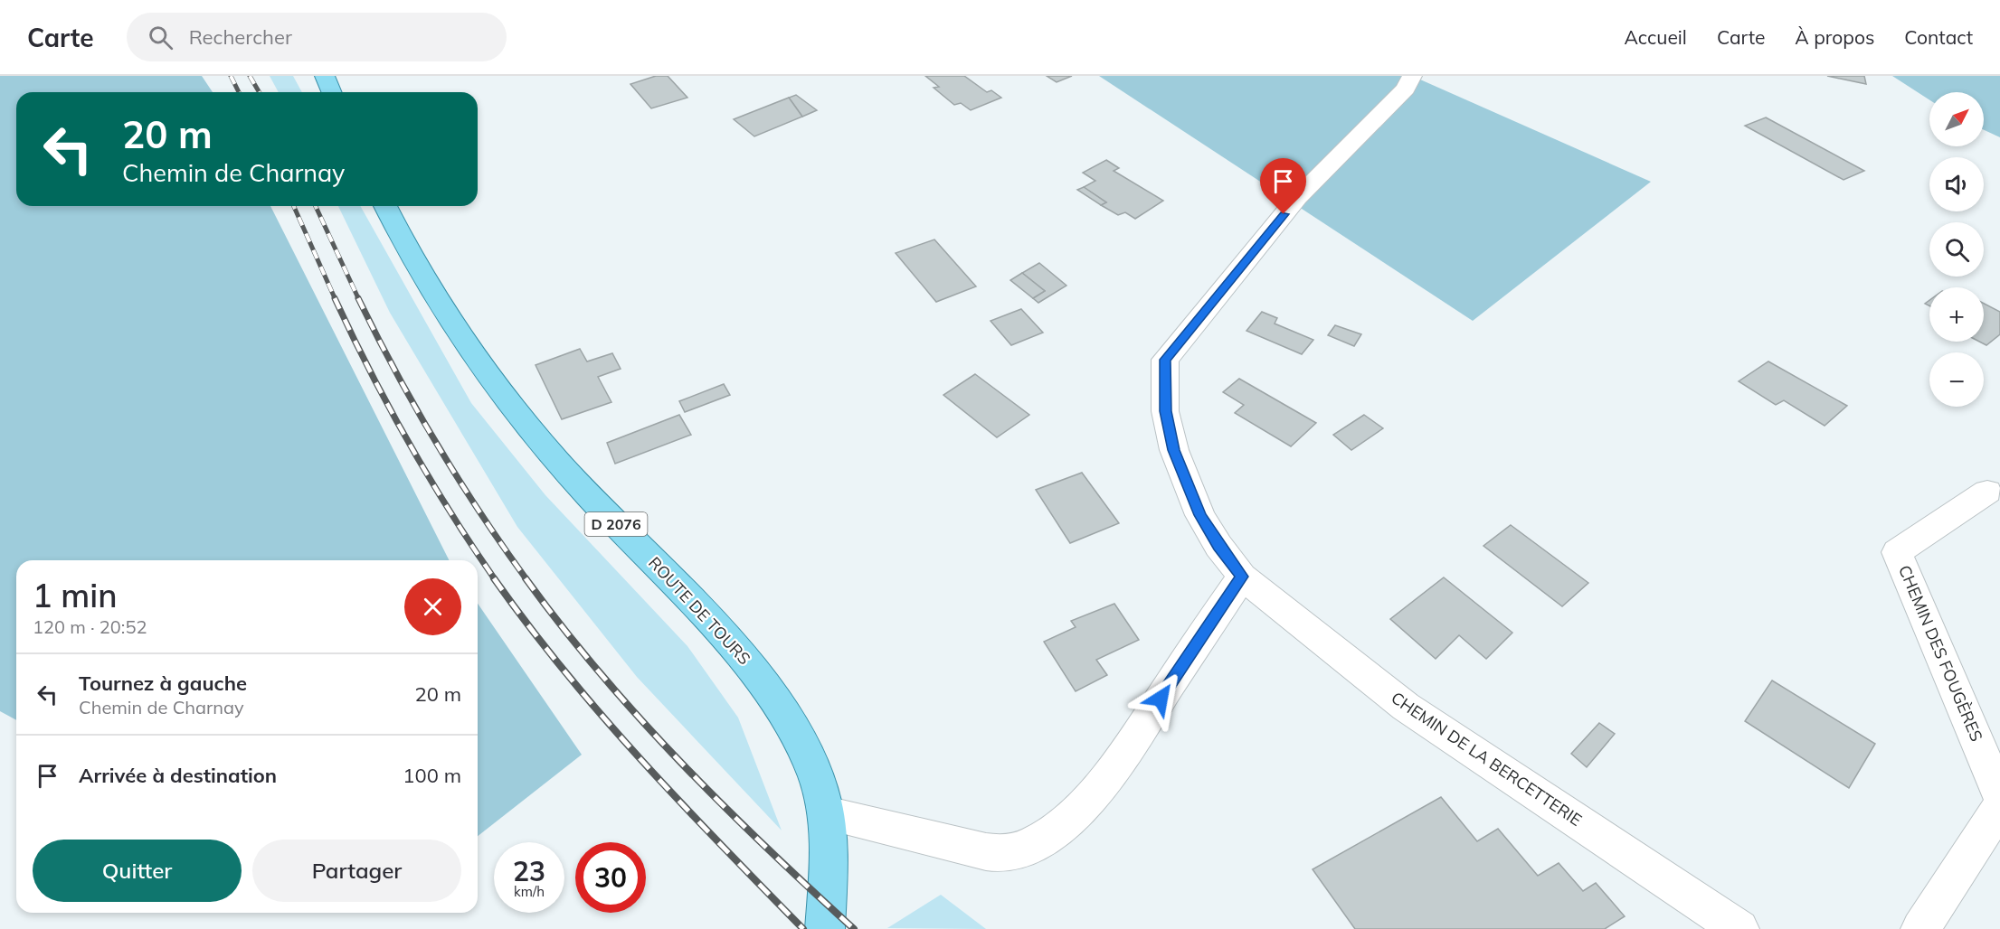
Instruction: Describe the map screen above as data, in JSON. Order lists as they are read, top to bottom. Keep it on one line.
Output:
{"streets":{"main road":["D 2076","ROUTE DE TOURS"],"street":["CHEMIN DES FOUGÈRES","CHEMIN DE LA BERCETTERIE"]},"north":"top right","page":{"header":"Carte","search":"Rechercher","nav":["Accueil","Carte","À propos","Contact"],"map_buttons":["+","−"],"turn":["20 m","Chemin de Charnay"],"heading":["1 min","120 m · 20:52"],"list":[{"name":"Tournez à gauche","note":"Chemin de Charnay","value":"20 m"},{"name":"Arrivée à destination","value":"100 m"}],"buttons":["Quitter","Partager"],"speed":"23 km/h","limit":"30"}}
